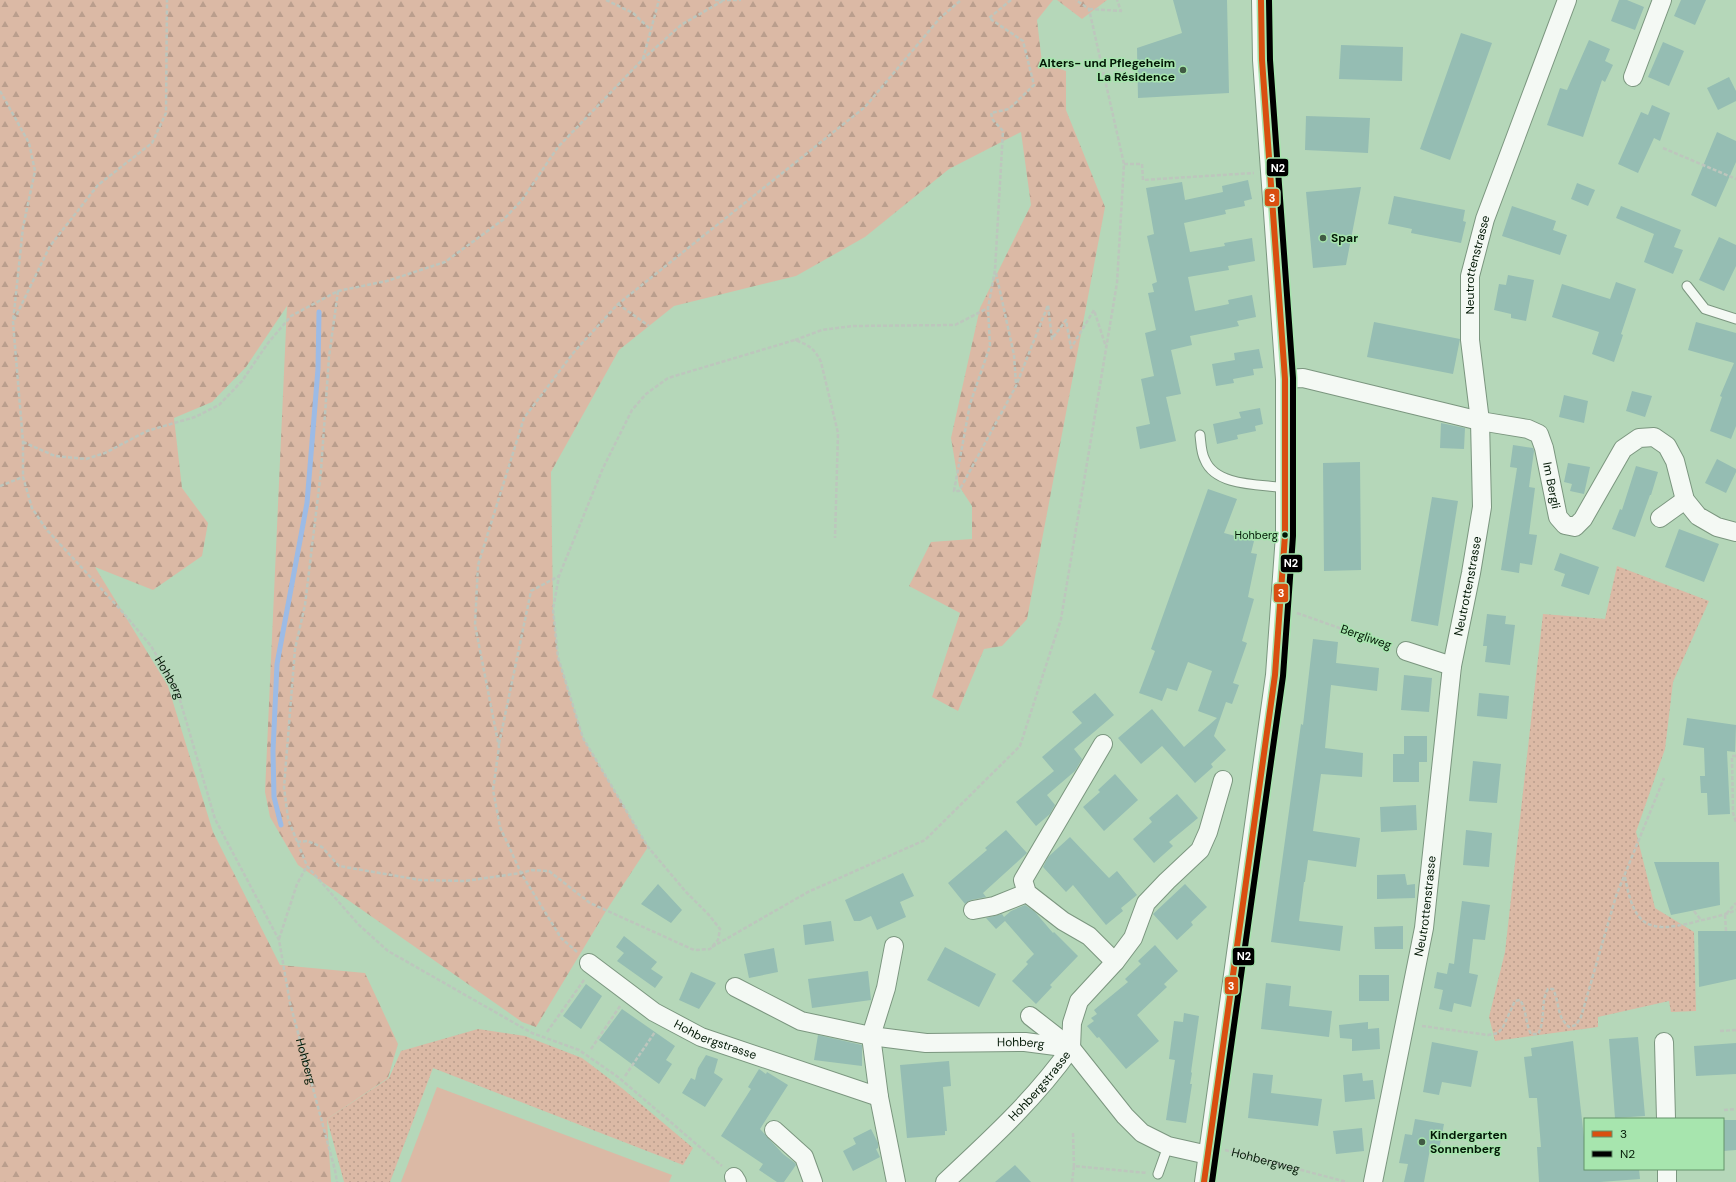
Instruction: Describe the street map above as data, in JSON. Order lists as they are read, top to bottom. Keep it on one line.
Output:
{"streets":{"street":["Neutrottenstrasse","Im Bergli","Bergliweg","Hohberg","Hohbergstrasse"],"path":["Hohbergweg"]},"crossings":[["Neutrottenstrasse","Im Bergli"],["Neutrottenstrasse","Bergliweg"],["Hohberg","Hohbergstrasse"],["Hohbergstrasse","Hohbergweg"]],"places":["Alters- und Pflegeheim La Résidence","Spar","Hohberg","Kindergarten Sonnenberg"],"lines":["transit line 3","transit line N2"],"legend":["3","N2"]}
